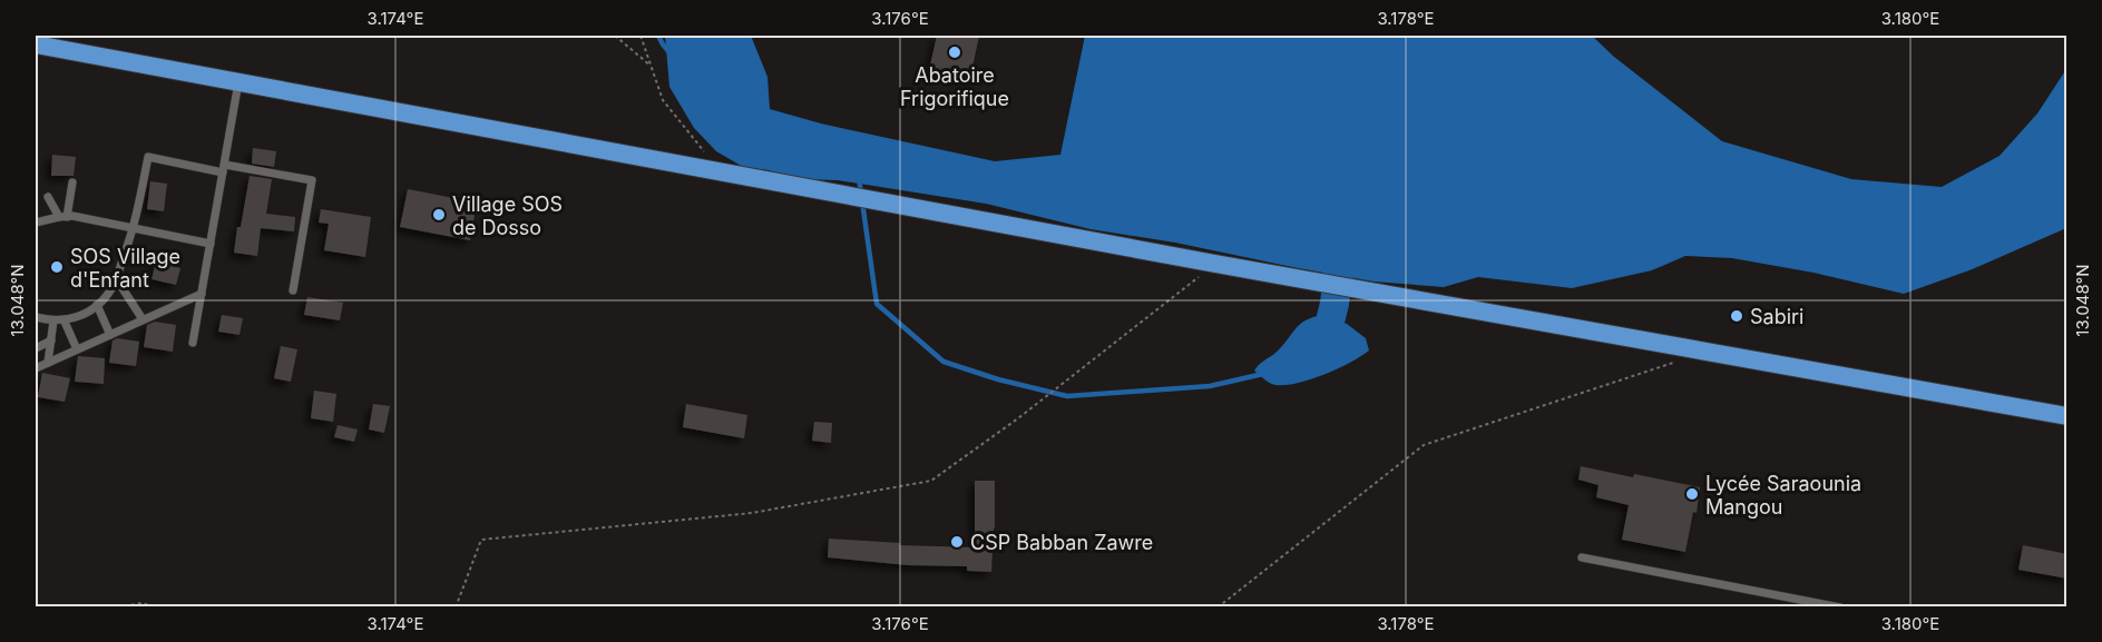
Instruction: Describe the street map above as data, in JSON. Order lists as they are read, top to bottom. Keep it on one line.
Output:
{"places":["Abatoire Frigorifique","Village SOS de Dosso","SOS Village d'Enfant","Sabiri","Lycée Saraounia Mangou","CSP Babban Zawre"],"coordinates":["3.174°E","3.176°E","3.178°E","3.180°E","13.048°N"]}
